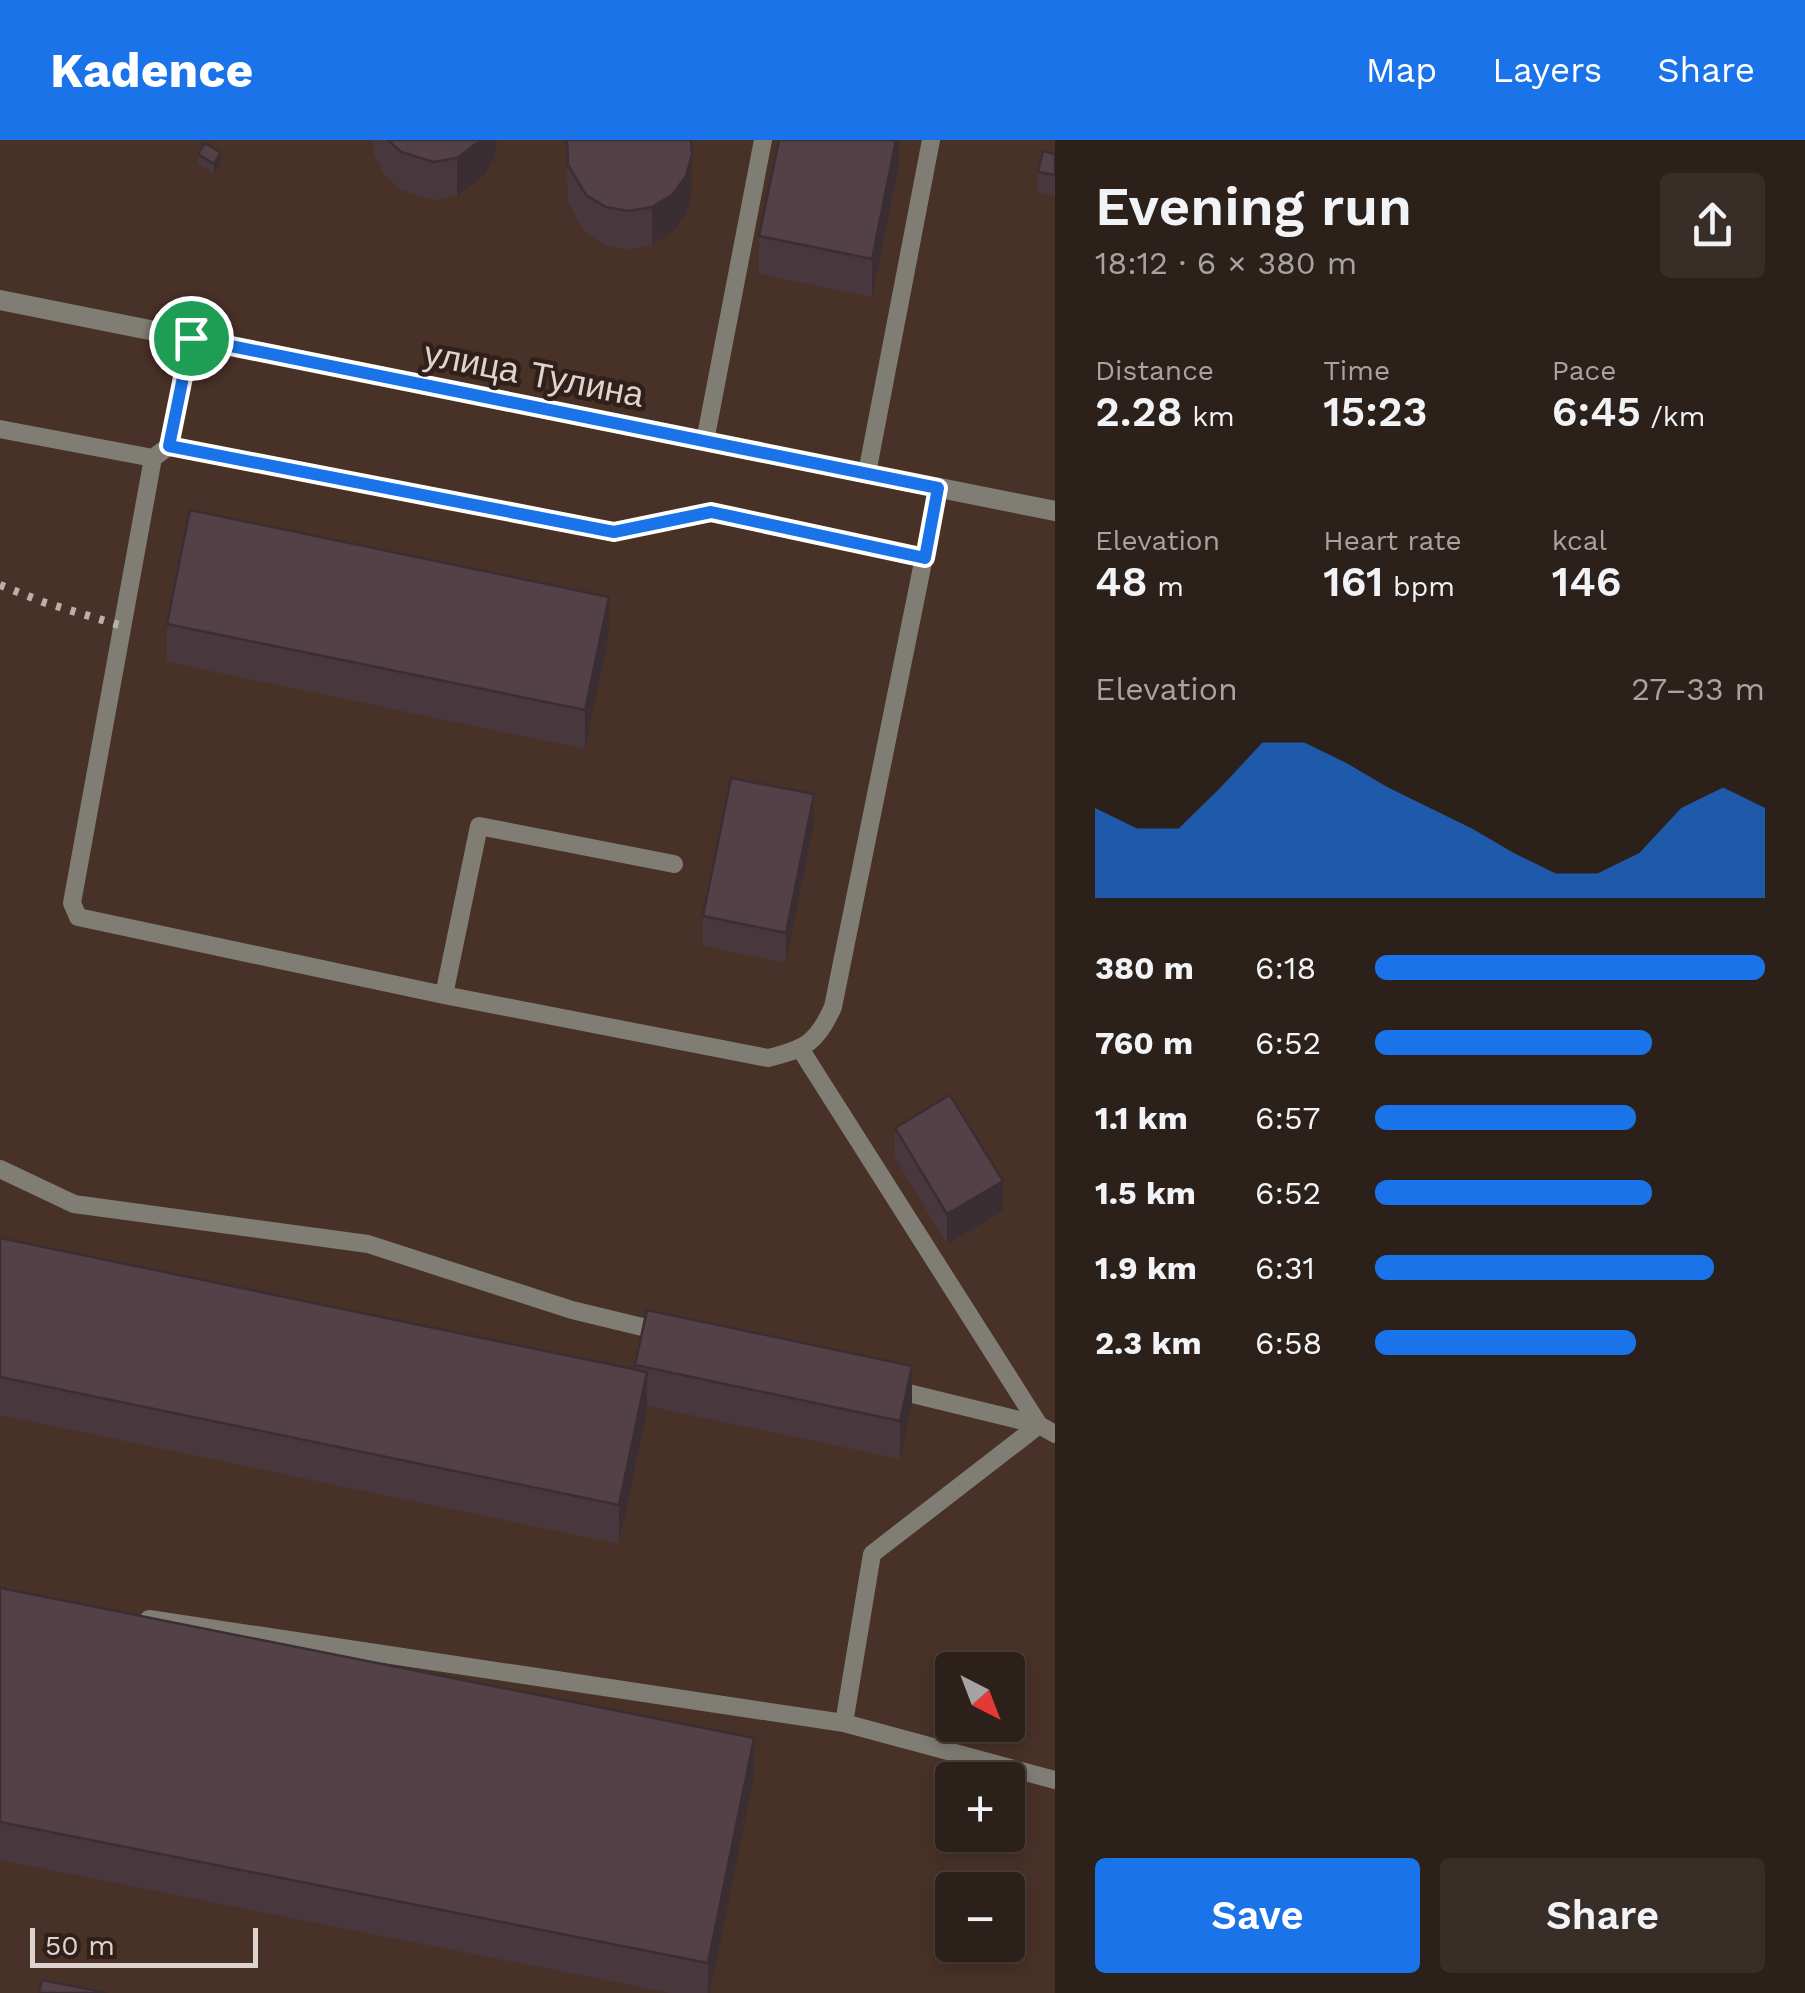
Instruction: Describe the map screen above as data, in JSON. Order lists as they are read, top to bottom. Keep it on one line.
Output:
{"streets":{"street":["улица Тулина"]},"scale_bar":"50 m","north":"bottom right","page":{"header":"Kadence","nav":["Map","Layers","Share"],"heading":["Evening run","18:12 · 6 × 380 m"],"stats":[["Distance","2.28 km"],["Time","15:23"],["Pace","6:45 /km"],["Elevation","48 m"],["Heart rate","161 bpm"],["kcal","146"]],"chart":["Elevation","27–33 m"],"list":[{"name":"380 m","note":"6:18"},{"name":"760 m","note":"6:52"},{"name":"1.1 km","note":"6:57"},{"name":"1.5 km","note":"6:52"},{"name":"1.9 km","note":"6:31"},{"name":"2.3 km","note":"6:58"}],"map_buttons":["+","−"],"buttons":["Save","Share"],"scale":"50 m"}}
